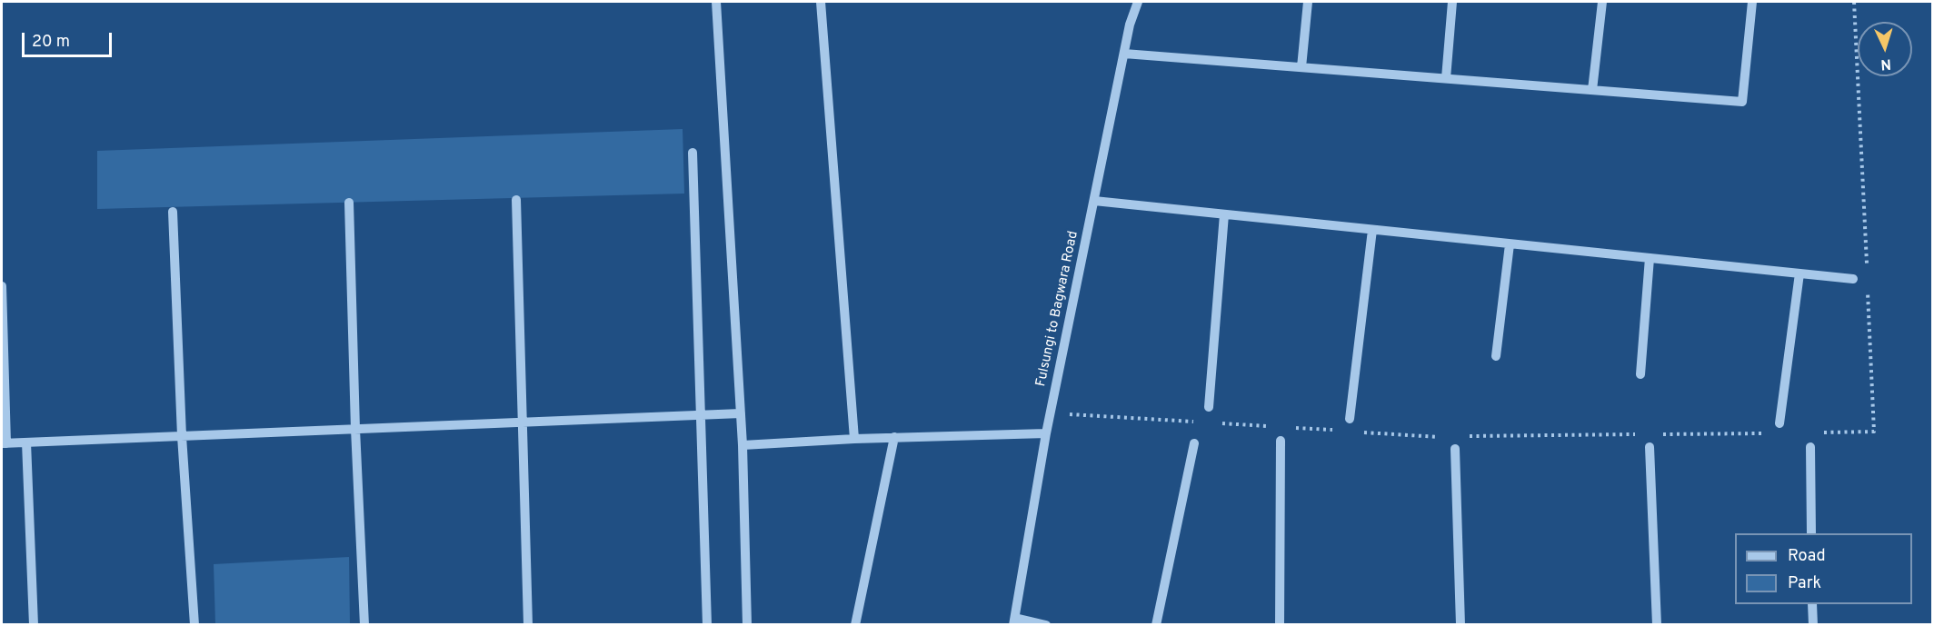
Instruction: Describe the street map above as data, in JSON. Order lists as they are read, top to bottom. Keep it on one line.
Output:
{"streets":{"street":["Fulsungi to Bagwara Road"]},"legend":["Road","Park"],"scale_bar":"20 m","north":"bottom"}
